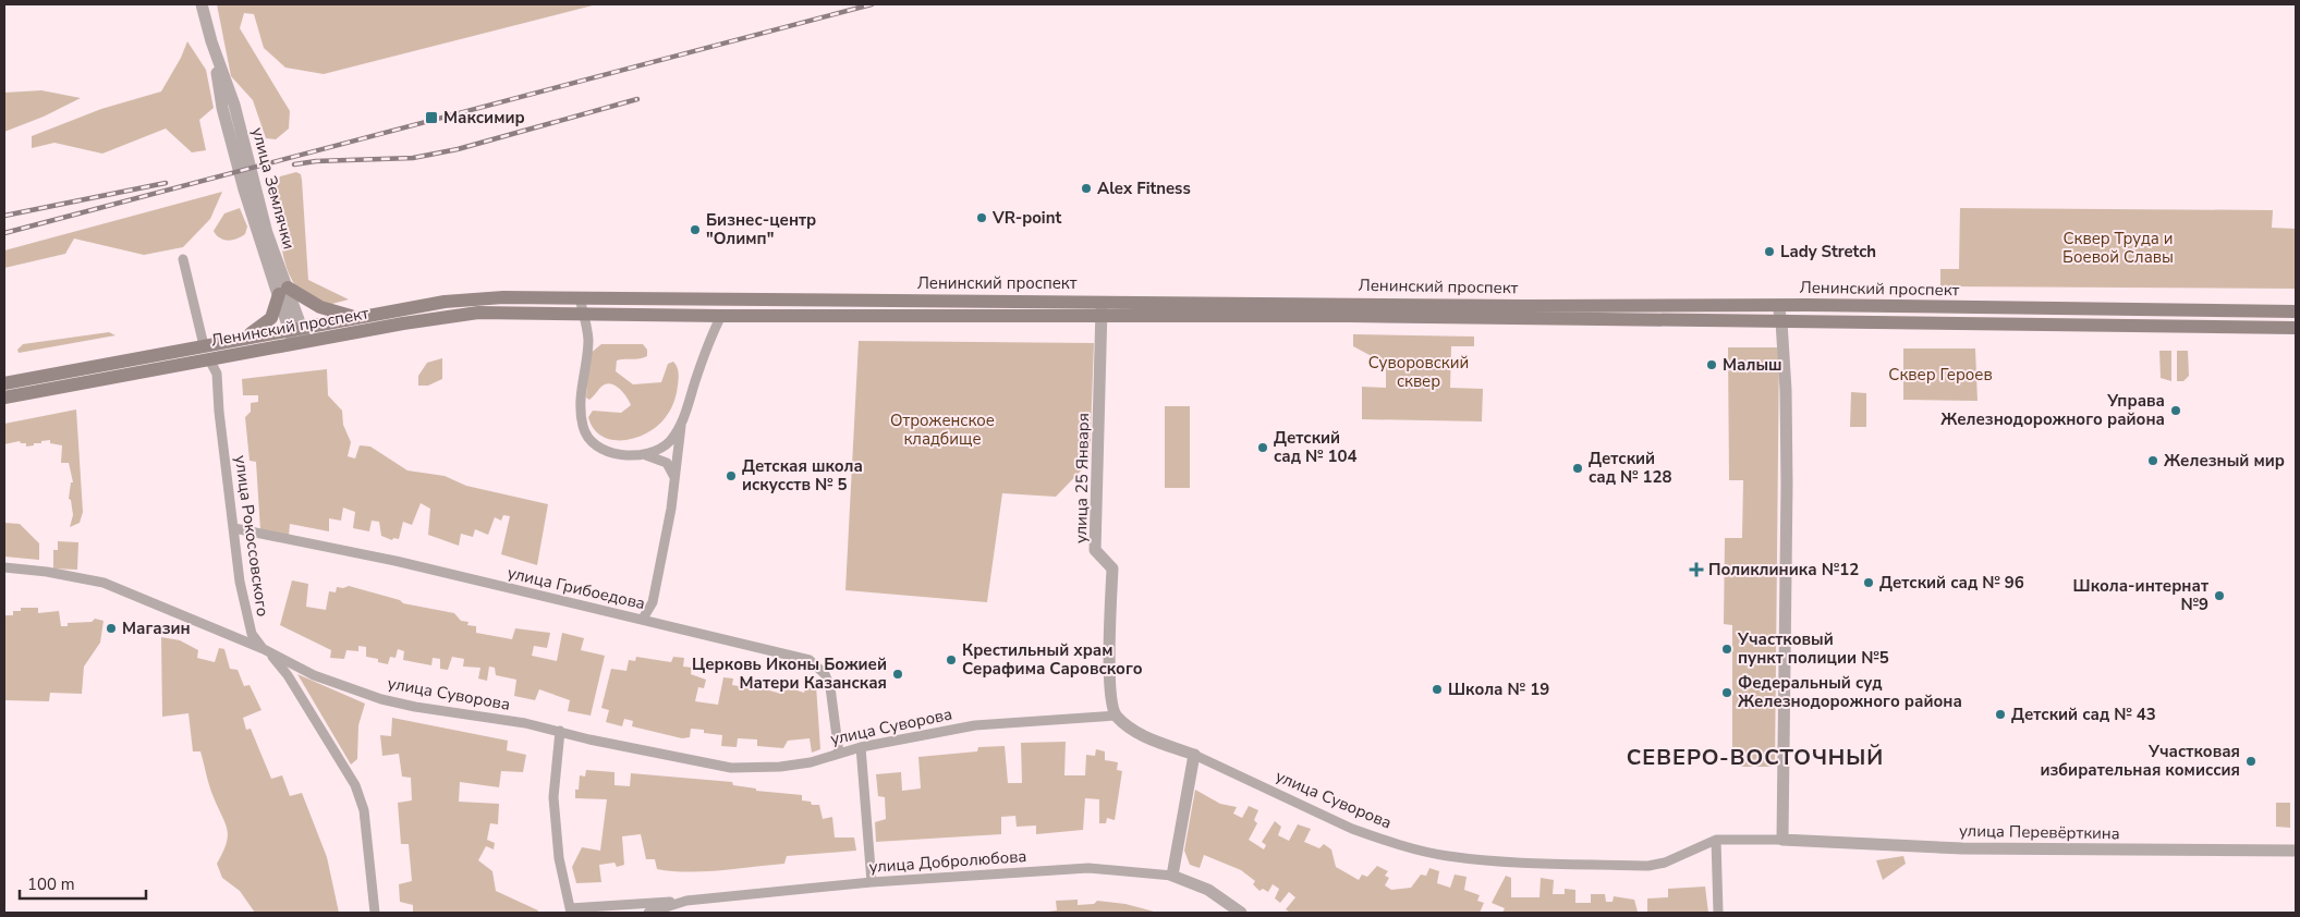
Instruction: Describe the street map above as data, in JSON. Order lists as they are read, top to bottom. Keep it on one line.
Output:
{"streets":{"main road":["Ленинский проспект"],"street":["улица Землячки","улица 25 Января","улица Рокоссовского","улица Грибоедова","улица Суворова","улица Перевёрткина","улица Добролюбова"]},"crossings":[["улица Землячки","Ленинский проспект"],["Ленинский проспект","улица 25 Января"],["Ленинский проспект","улица Рокоссовского"],["улица 25 Января","улица Суворова"],["улица Рокоссовского","улица Грибоедова"],["улица Рокоссовского","улица Суворова"],["улица Грибоедова","улица Суворова"],["улица Суворова","улица Перевёрткина"]],"districts":["СЕВЕРО-ВОСТОЧНЫЙ"],"parks":["Сквер Труда и Боевой Славы","Суворовский сквер","Сквер Героев","Отроженское кладбище"],"places":{"transit":["Максимир"],"other":["Alex Fitness","VR-point","Бизнес-центр \"Олимп\"","Lady Stretch","Малыш","Управа Железнодорожного района","Детский сад № 104","Железный мир","Детский сад № 128","Детская школа искусств № 5","Детский сад № 96","Школа-интернат №9","Магазин","Участковый пункт полиции №5","Крестильный храм Серафима Саровского","Церковь Иконы Божией Матери Казанская","Школа № 19","Федеральный суд Железнодорожного района","Детский сад № 43","Участковая избирательная комиссия"],"health":["Поликлиника №12"]},"scale_bar":"100 m"}
